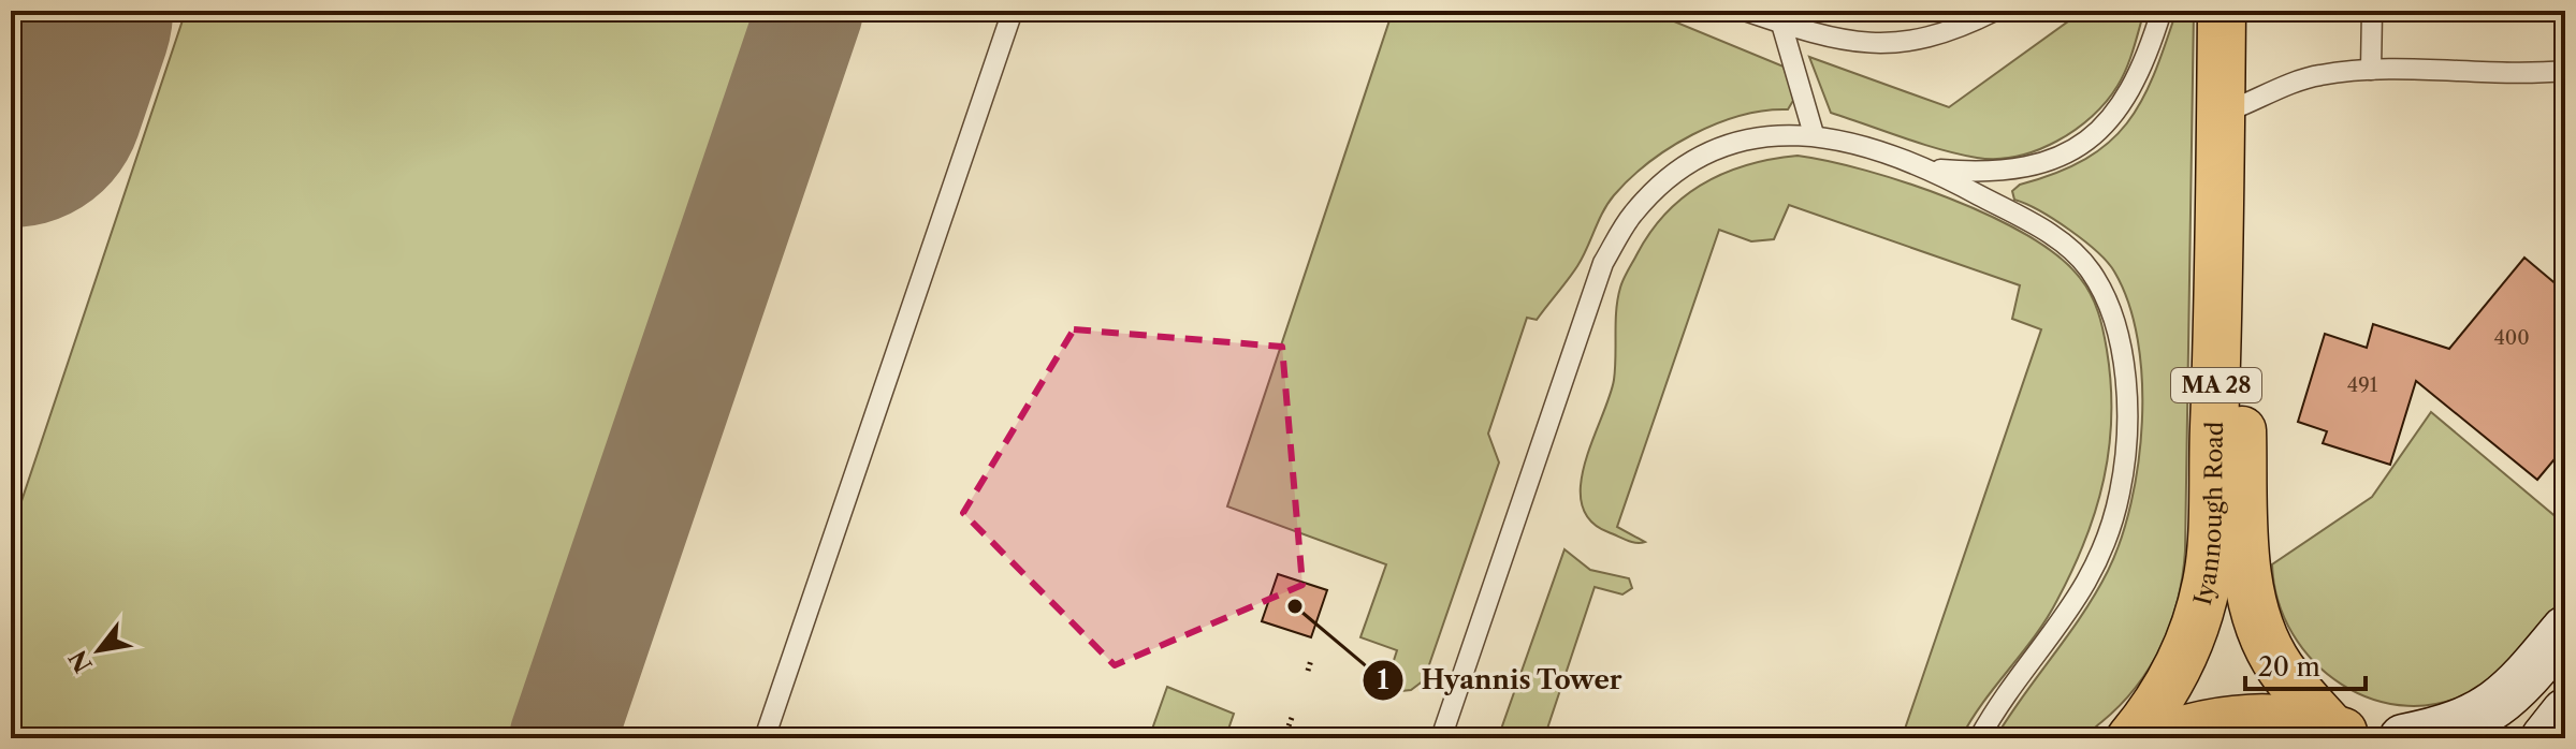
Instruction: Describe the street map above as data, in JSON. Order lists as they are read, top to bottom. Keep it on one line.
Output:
{"streets":{"main road":["MA 28","Iyannough Road"]},"places":["Hyannis Tower"],"house_numbers":["400","491"],"scale_bar":"20 m","north":"bottom left"}
